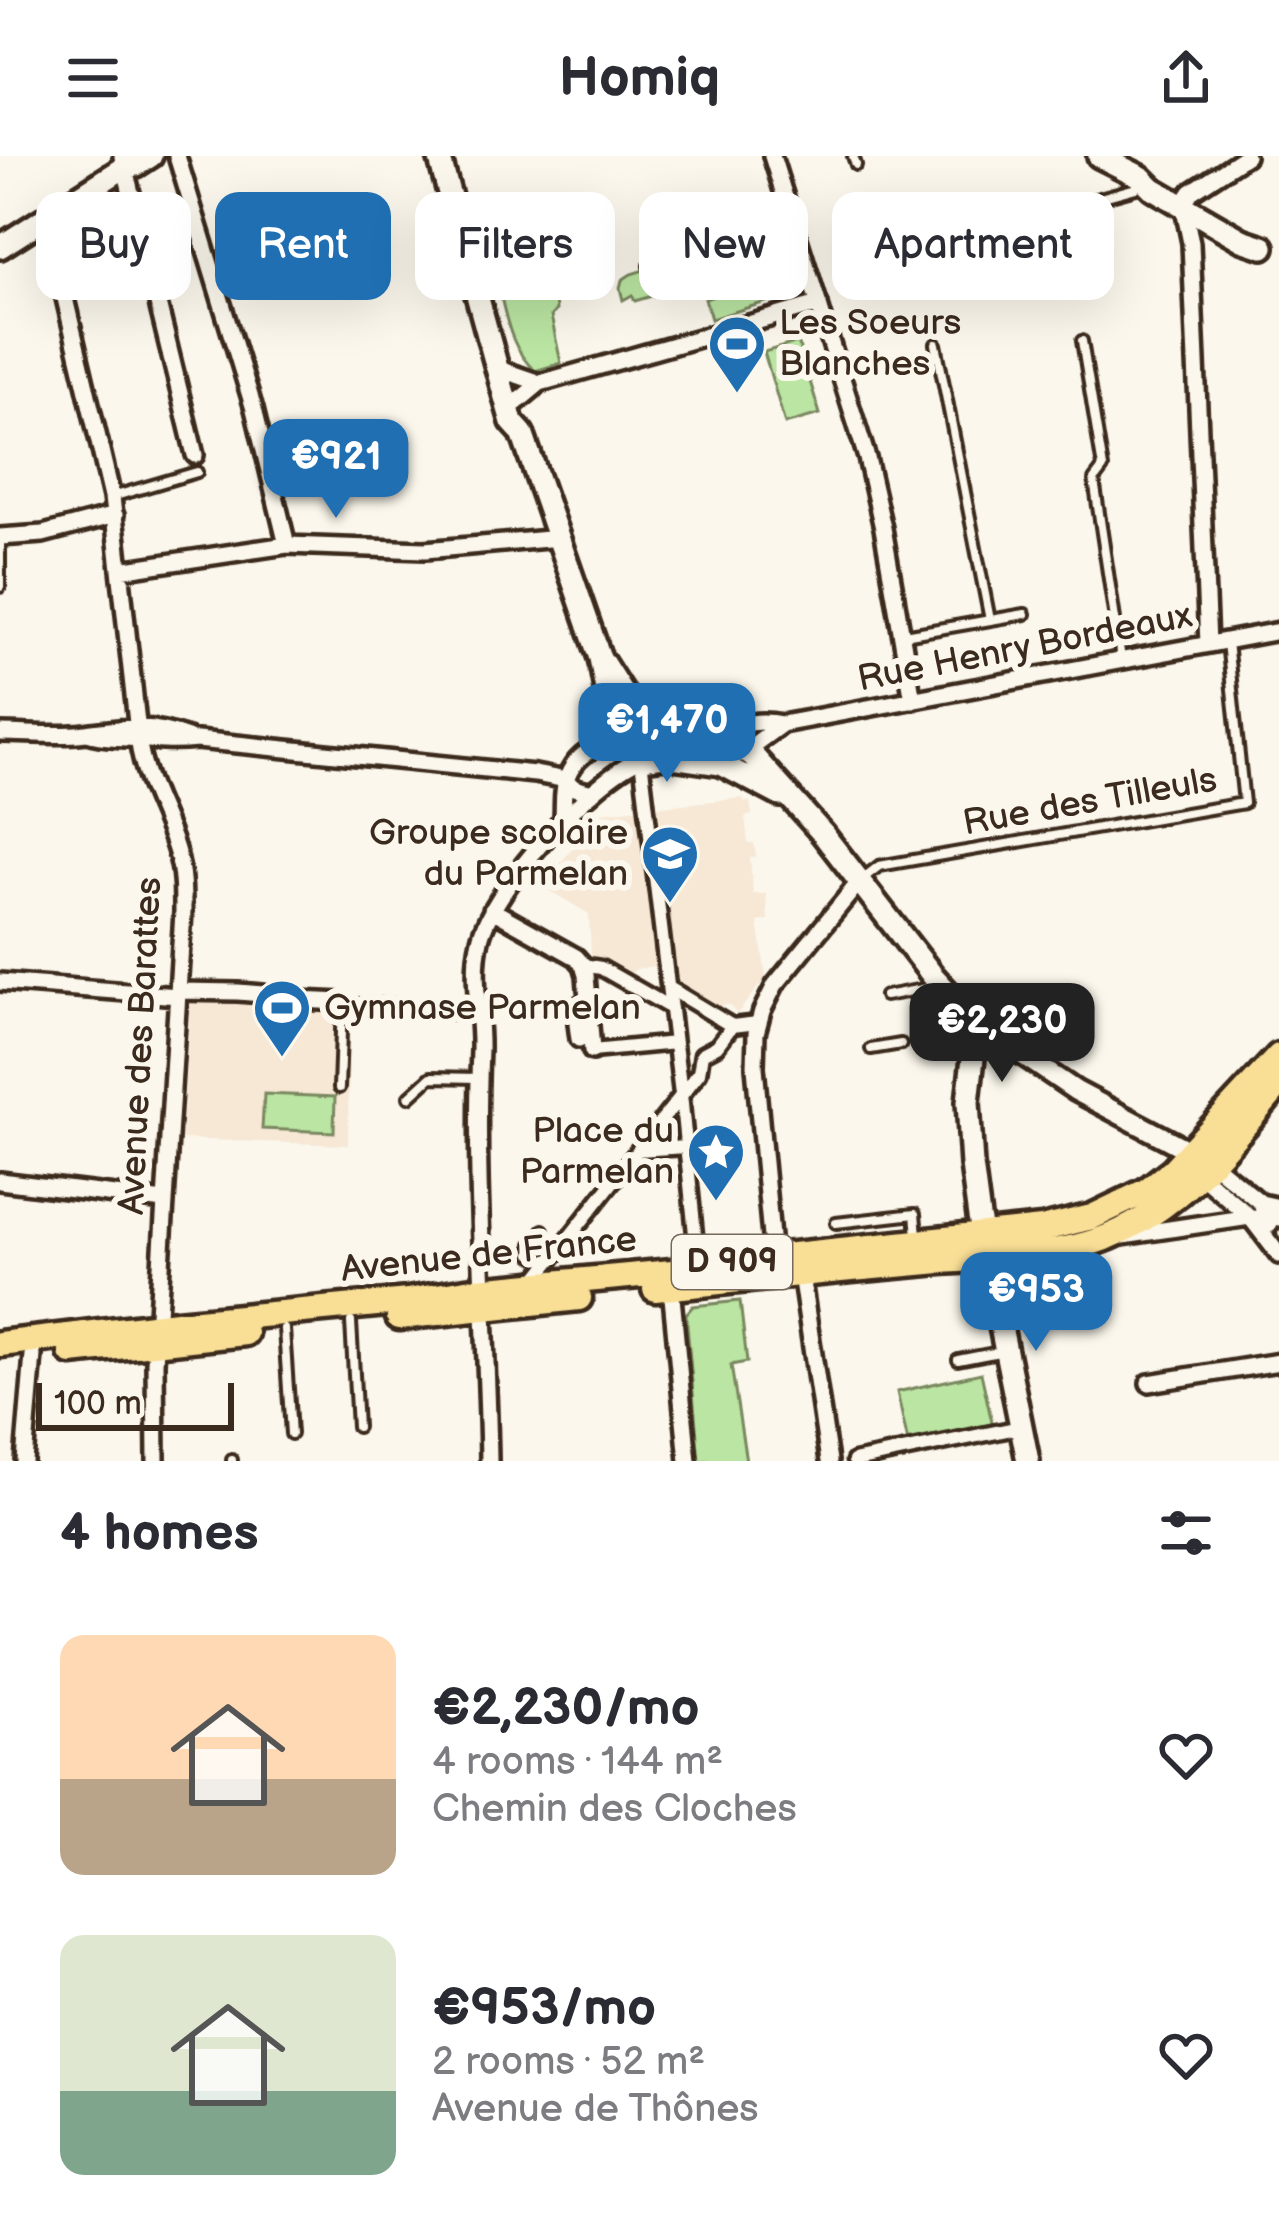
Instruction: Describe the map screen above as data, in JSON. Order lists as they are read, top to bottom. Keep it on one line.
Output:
{"streets":{"main road":["Avenue de France","D 909"],"street":["Rue Henry Bordeaux","Avenue des Barattes"],"lane":["Rue des Tilleuls"]},"crossings":[["Rue Henry Bordeaux","Rue des Tilleuls"],["Avenue des Barattes","Avenue de France"],["Avenue de France","D 909"]],"places":{"sports":["Les Soeurs Blanches","Gymnase Parmelan"],"school or university":["Groupe scolaire du Parmelan"],"place":["Place du Parmelan"]},"scale_bar":"100 m","page":{"header":"Homiq","chip":["Buy","Rent","Filters","New","Apartment"],"price":["€921","€1,470","€2,230","€953"],"scale":"100 m","heading":"4 homes","list":[{"name":"€2,230/mo","note":"4 rooms · 144 m² · Chemin des Cloches"},{"name":"€953/mo","note":"2 rooms · 52 m² · Avenue de Thônes"}]}}
